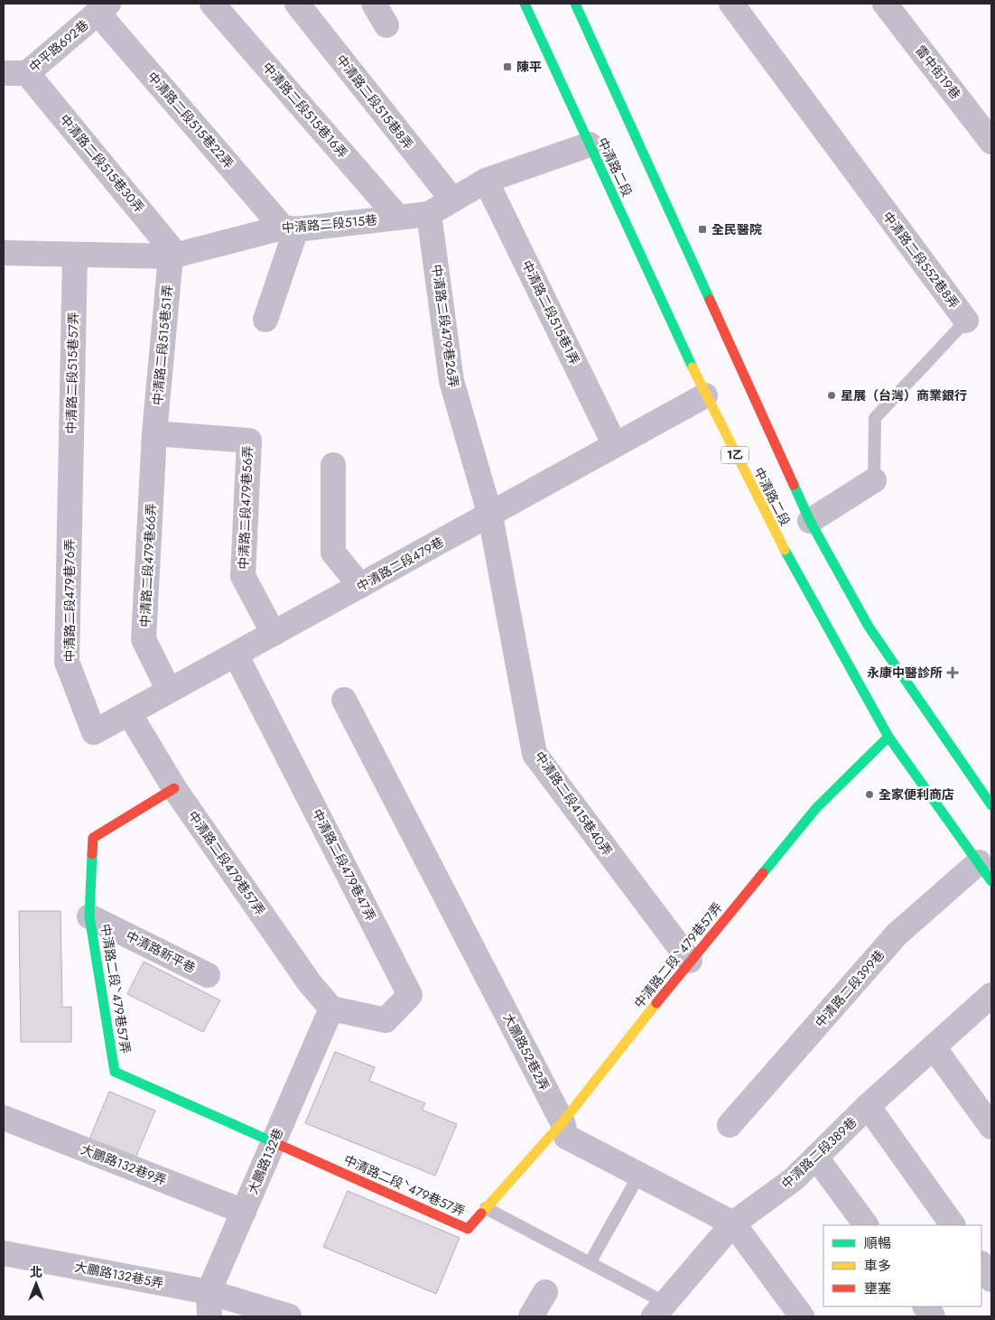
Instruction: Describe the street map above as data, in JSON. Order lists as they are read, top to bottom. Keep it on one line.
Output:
{"streets":{"main road":["中清路二段","1乙","中清路二段ˋ479巷57弄"],"street":["中平路692巷","雷中街19巷","中清路二段515巷8弄","中清路二段515巷16弄","中清路二段515巷22弄","中清路二段515巷30弄","中清路二段515巷","中清路二段552巷8弄","中清路二段515巷1弄","中清路二段479巷26弄","中清路二段515巷51弄","中清路二段515巷57弄","中清路二段479巷56弄","中清路二段479巷","中清路二段479巷66弄","中清路二段479巷76弄","中清路二段415巷40弄","中清路二段479巷57弄","中清路二段479巷47弄","中清路新平巷","中清路二段399巷","大鵬路52巷2弄","中清路二段389巷","大鵬路132巷","大鵬路132巷9弄","大鵬路132巷5弄"]},"crossings":[["中平路692巷","中清路二段515巷22弄"],["中平路692巷","中清路二段515巷30弄"],["中清路二段515巷8弄","中清路二段515巷"],["中清路二段515巷16弄","中清路二段515巷"],["中清路二段515巷22弄","中清路二段515巷"],["中清路二段515巷30弄","中清路二段515巷"],["中清路二段515巷30弄","中清路二段515巷51弄"],["中清路二段","中清路二段515巷"],["中清路二段","中清路二段552巷8弄"],["中清路二段","中清路二段479巷"],["中清路二段","中清路二段ˋ479巷57弄"],["中清路二段","中清路二段399巷"],["中清路二段515巷","中清路二段515巷1弄"],["中清路二段515巷","中清路二段479巷26弄"],["中清路二段515巷","中清路二段515巷51弄"],["中清路二段515巷","中清路二段515巷57弄"],["中清路二段515巷1弄","中清路二段479巷"],["中清路二段479巷26弄","中清路二段479巷"],["中清路二段479巷26弄","中清路二段415巷40弄"],["中清路二段515巷51弄","中清路二段479巷56弄"],["中清路二段515巷51弄","中清路二段479巷66弄"],["中清路二段515巷57弄","中清路二段479巷76弄"],["中清路二段479巷56弄","中清路二段479巷"],["中清路二段479巷56弄","中清路二段479巷66弄"],["中清路二段479巷","中清路二段479巷66弄"],["中清路二段479巷","中清路二段479巷76弄"],["中清路二段479巷","中清路二段415巷40弄"],["中清路二段479巷","中清路二段479巷57弄"],["中清路二段479巷","中清路二段479巷47弄"],["中清路二段415巷40弄","中清路二段ˋ479巷57弄"],["中清路二段479巷57弄","中清路二段479巷47弄"],["中清路二段479巷57弄","中清路二段ˋ479巷57弄"],["中清路二段479巷57弄","大鵬路132巷"],["中清路二段479巷47弄","大鵬路132巷"],["中清路新平巷","中清路二段ˋ479巷57弄"],["中清路二段ˋ479巷57弄","大鵬路52巷2弄"],["中清路二段ˋ479巷57弄","大鵬路132巷"],["大鵬路52巷2弄","中清路二段389巷"],["大鵬路132巷","大鵬路132巷9弄"],["大鵬路132巷","大鵬路132巷5弄"]],"places":{"transit":["陳平","全民醫院"],"other":["星展（台灣）商業銀行","全家便利商店"],"health":["永康中醫診所"]},"legend":["順暢","車多","壅塞"],"north":"top"}
